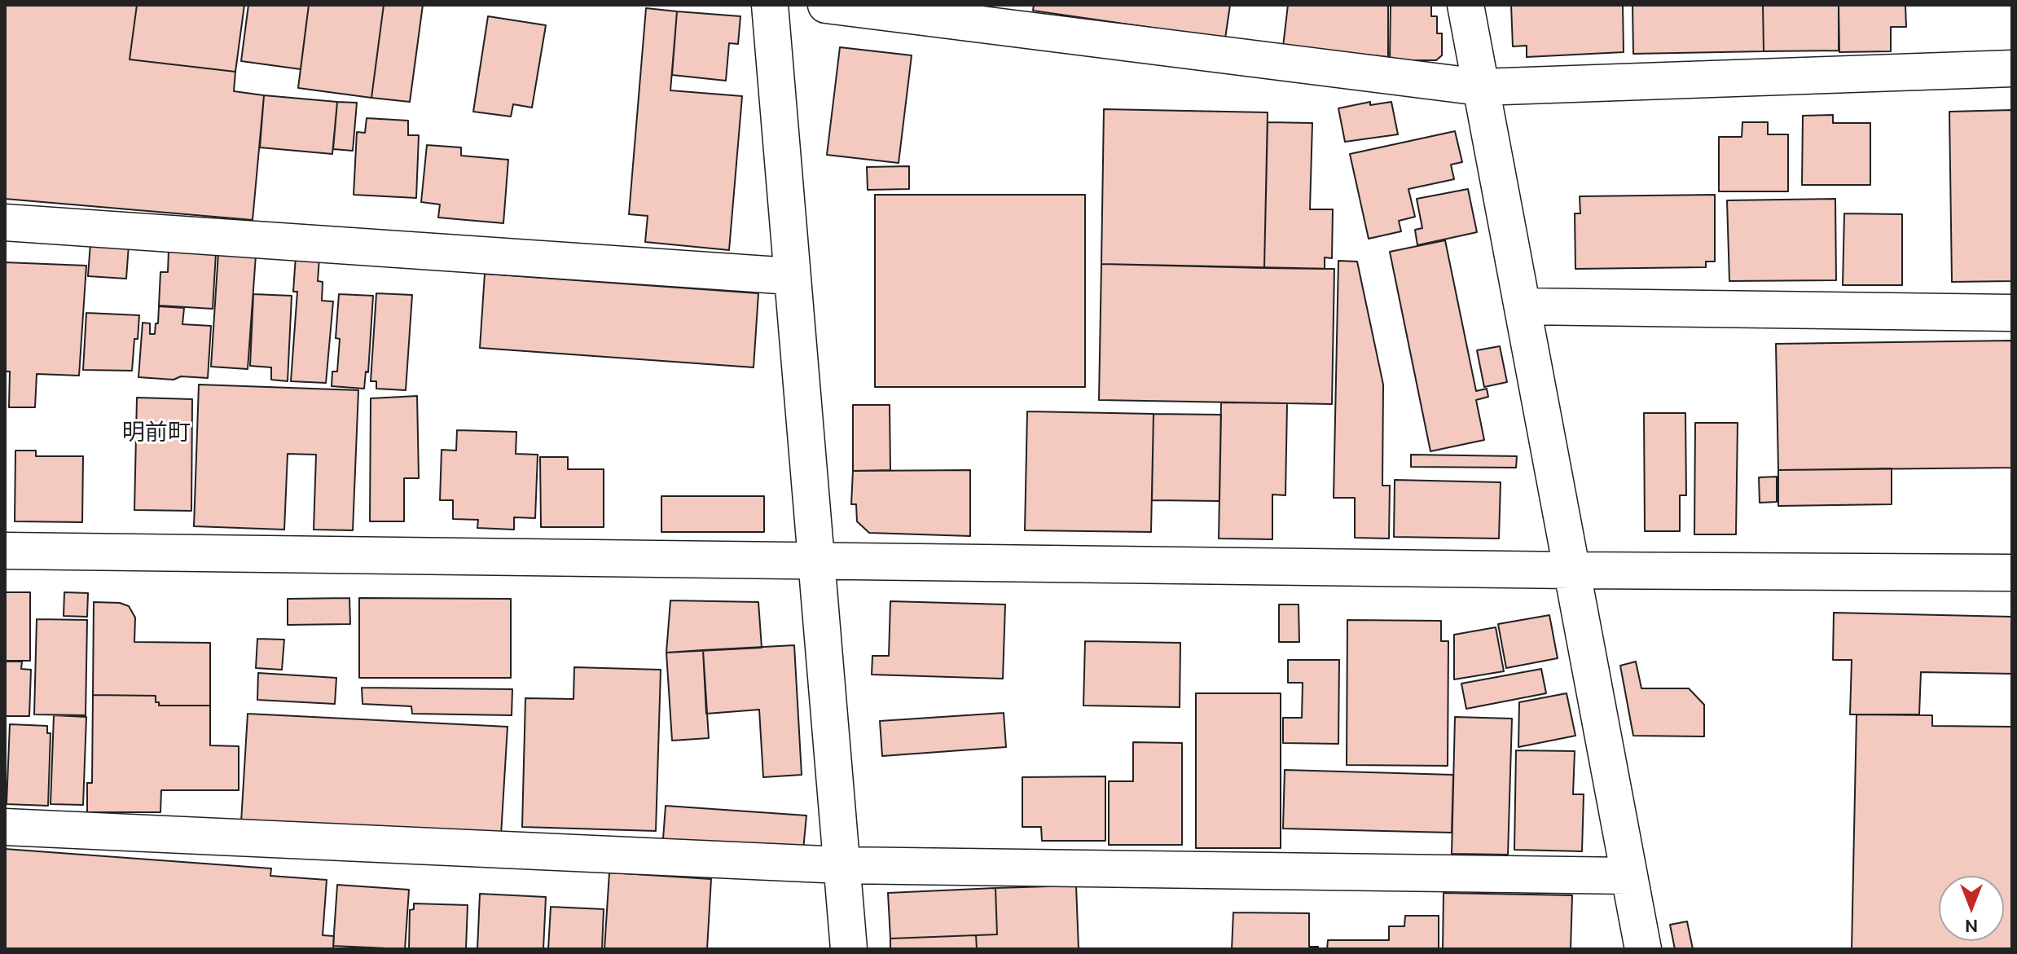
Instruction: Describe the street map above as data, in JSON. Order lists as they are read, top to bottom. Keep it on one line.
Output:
{"districts":["明前町"],"north":"bottom"}
